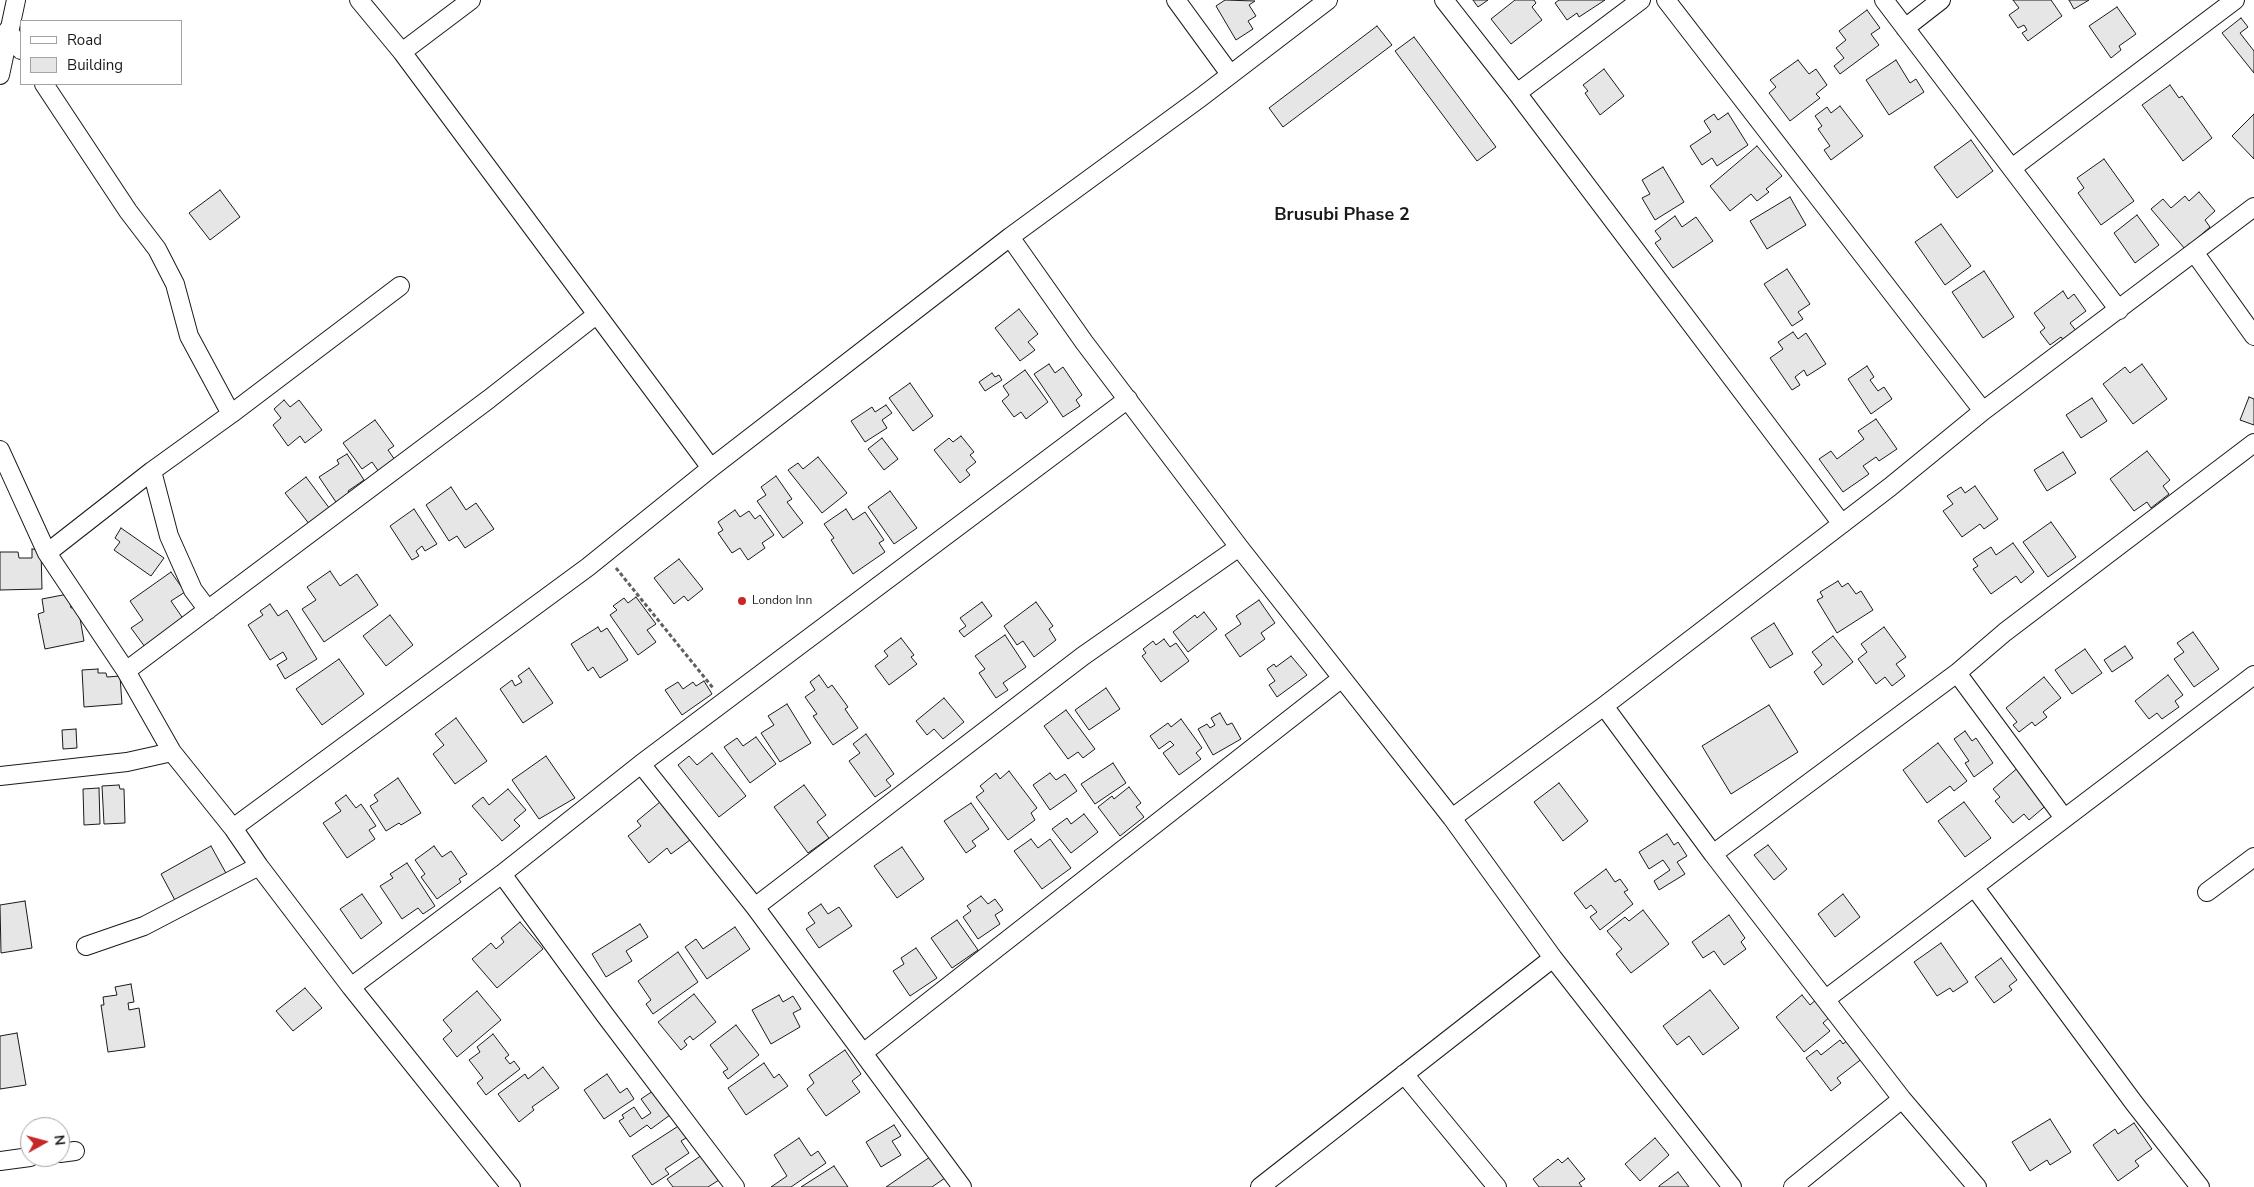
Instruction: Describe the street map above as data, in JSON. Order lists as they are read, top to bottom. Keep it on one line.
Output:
{"districts":["Brusubi Phase 2"],"places":["London Inn"],"legend":["Road","Building"],"north":"right"}
